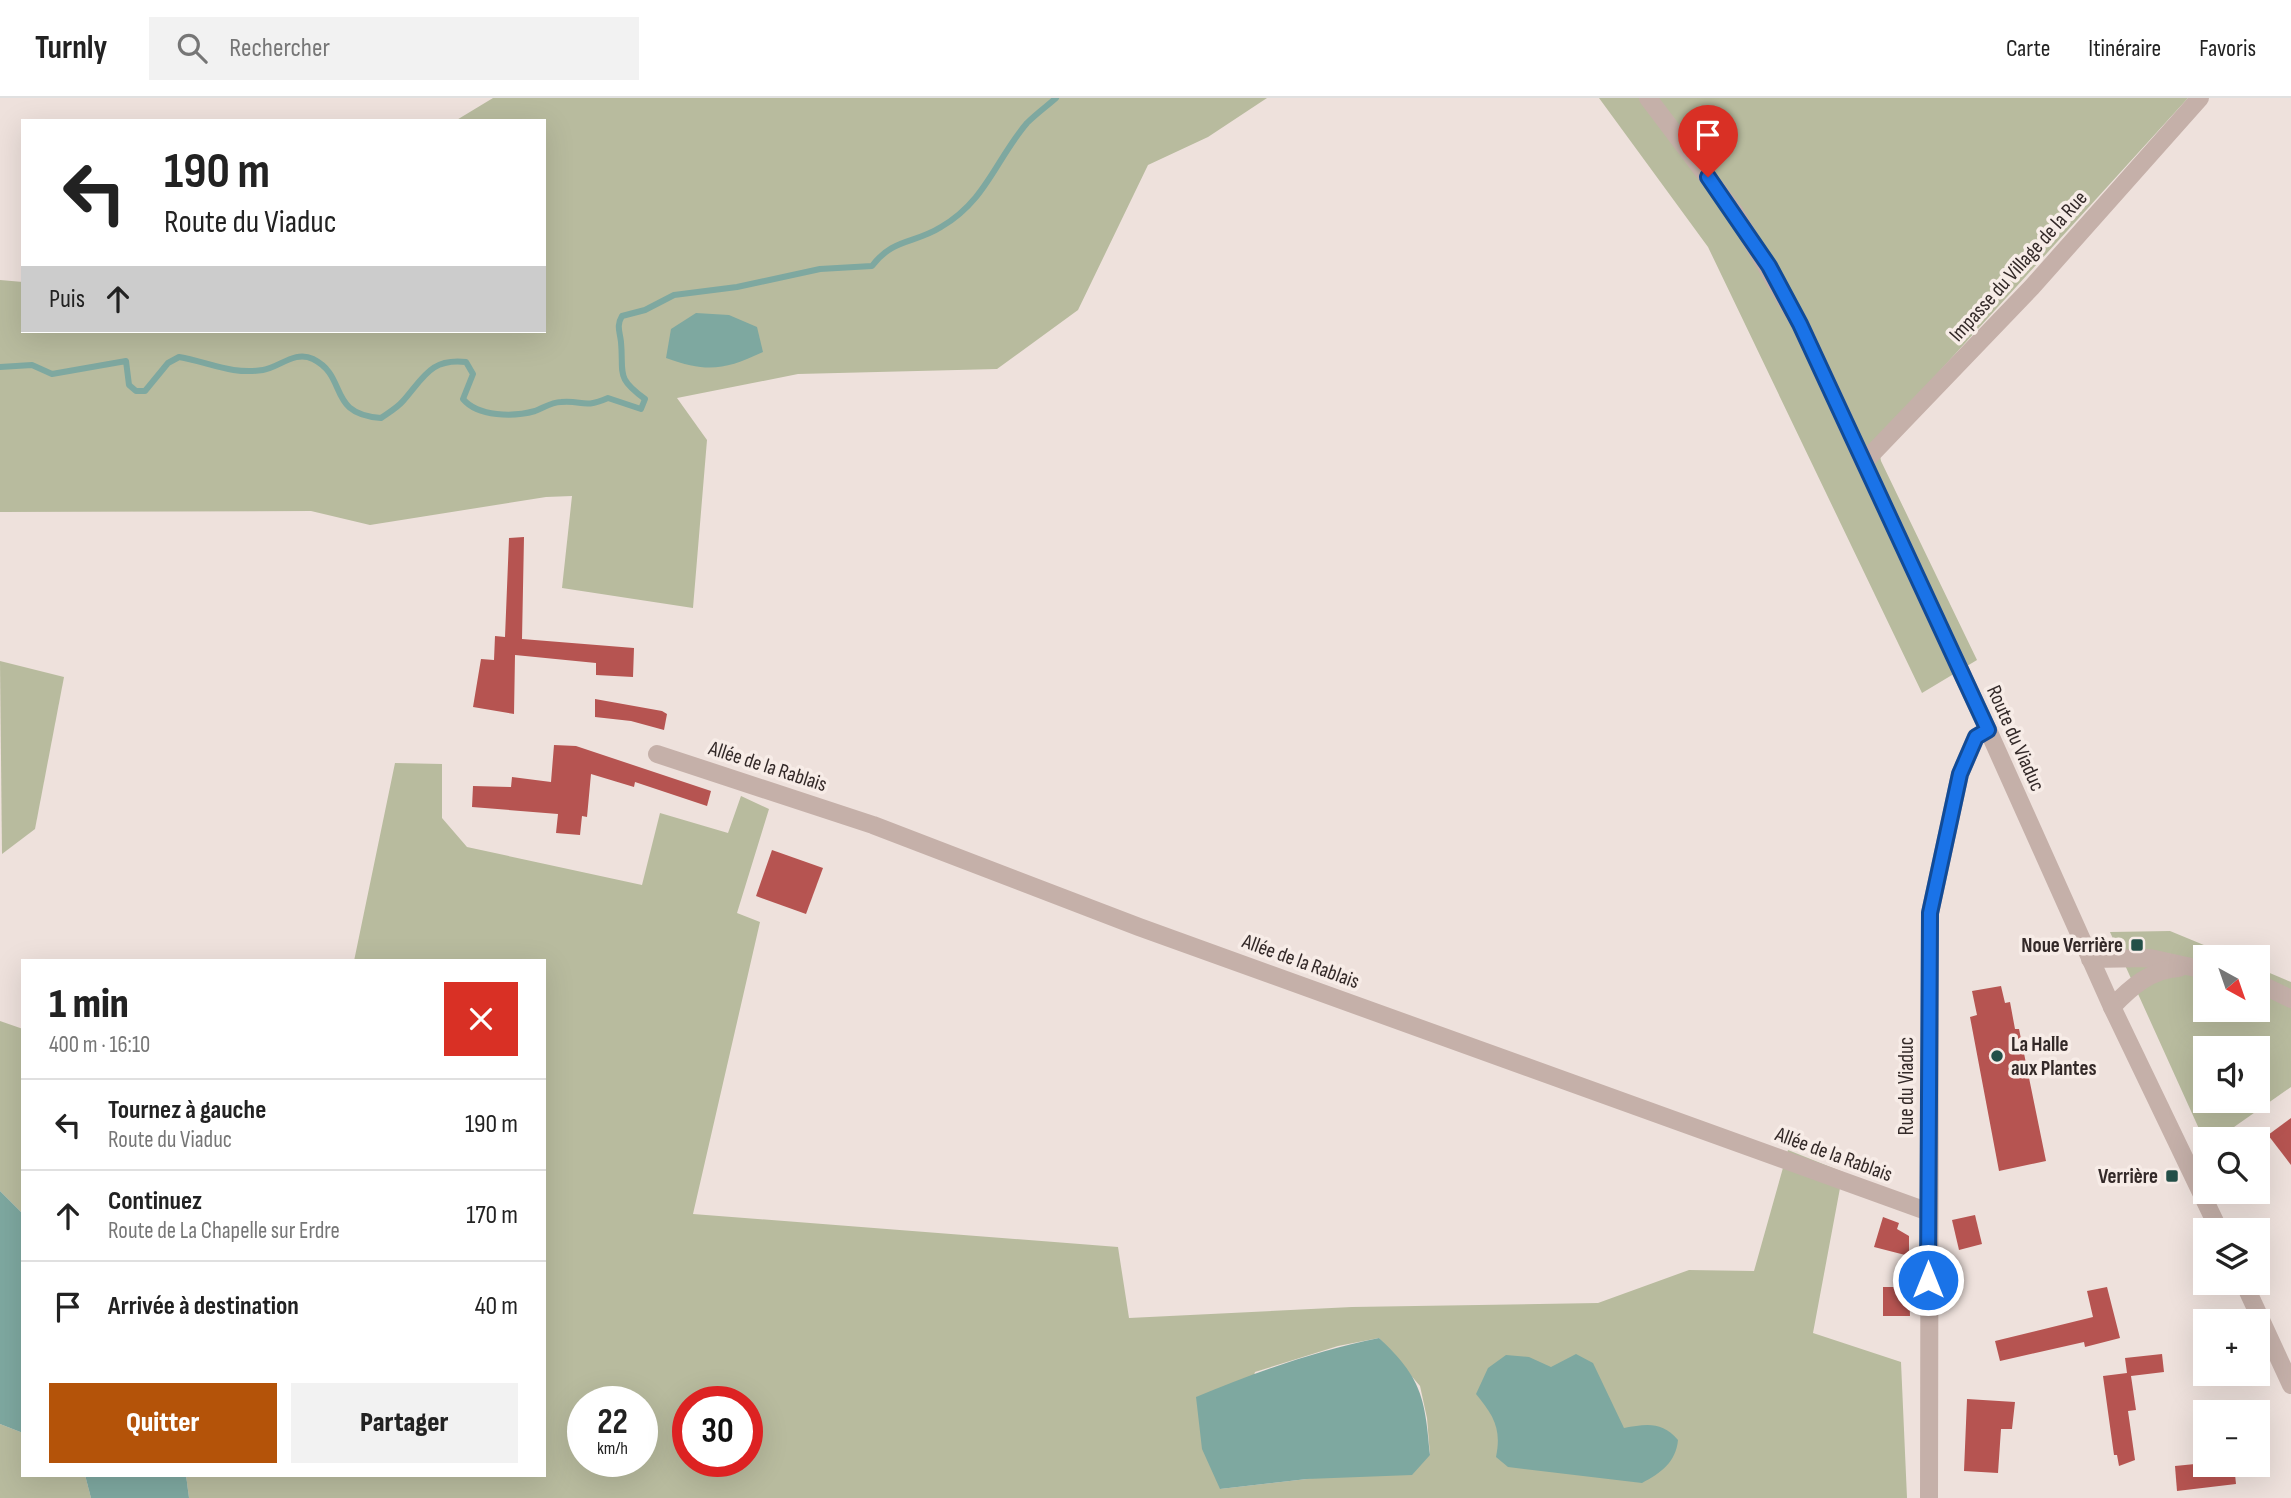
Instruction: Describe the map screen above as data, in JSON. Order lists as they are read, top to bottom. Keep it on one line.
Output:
{"streets":{"street":["Impasse du Village de la Rue","Route du Viaduc","Allée de la Rablais","Rue du Viaduc"]},"crossings":[["Impasse du Village de la Rue","Route du Viaduc"],["Route du Viaduc","Rue du Viaduc"],["Allée de la Rablais","Rue du Viaduc"]],"places":{"transit":["Noue Verrière","Verrière"],"other":["La Halle aux Plantes"]},"north":"bottom right","page":{"header":"Turnly","search":"Rechercher","nav":["Carte","Itinéraire","Favoris"],"turn":["190 m","Route du Viaduc"],"then":"Puis","map_buttons":["+","−"],"heading":["1 min","400 m · 16:10"],"list":[{"name":"Tournez à gauche","note":"Route du Viaduc","value":"190 m"},{"name":"Continuez","note":"Route de La Chapelle sur Erdre","value":"170 m"},{"name":"Arrivée à destination","value":"40 m"}],"buttons":["Quitter","Partager"],"speed":"22 km/h","limit":"30"}}
